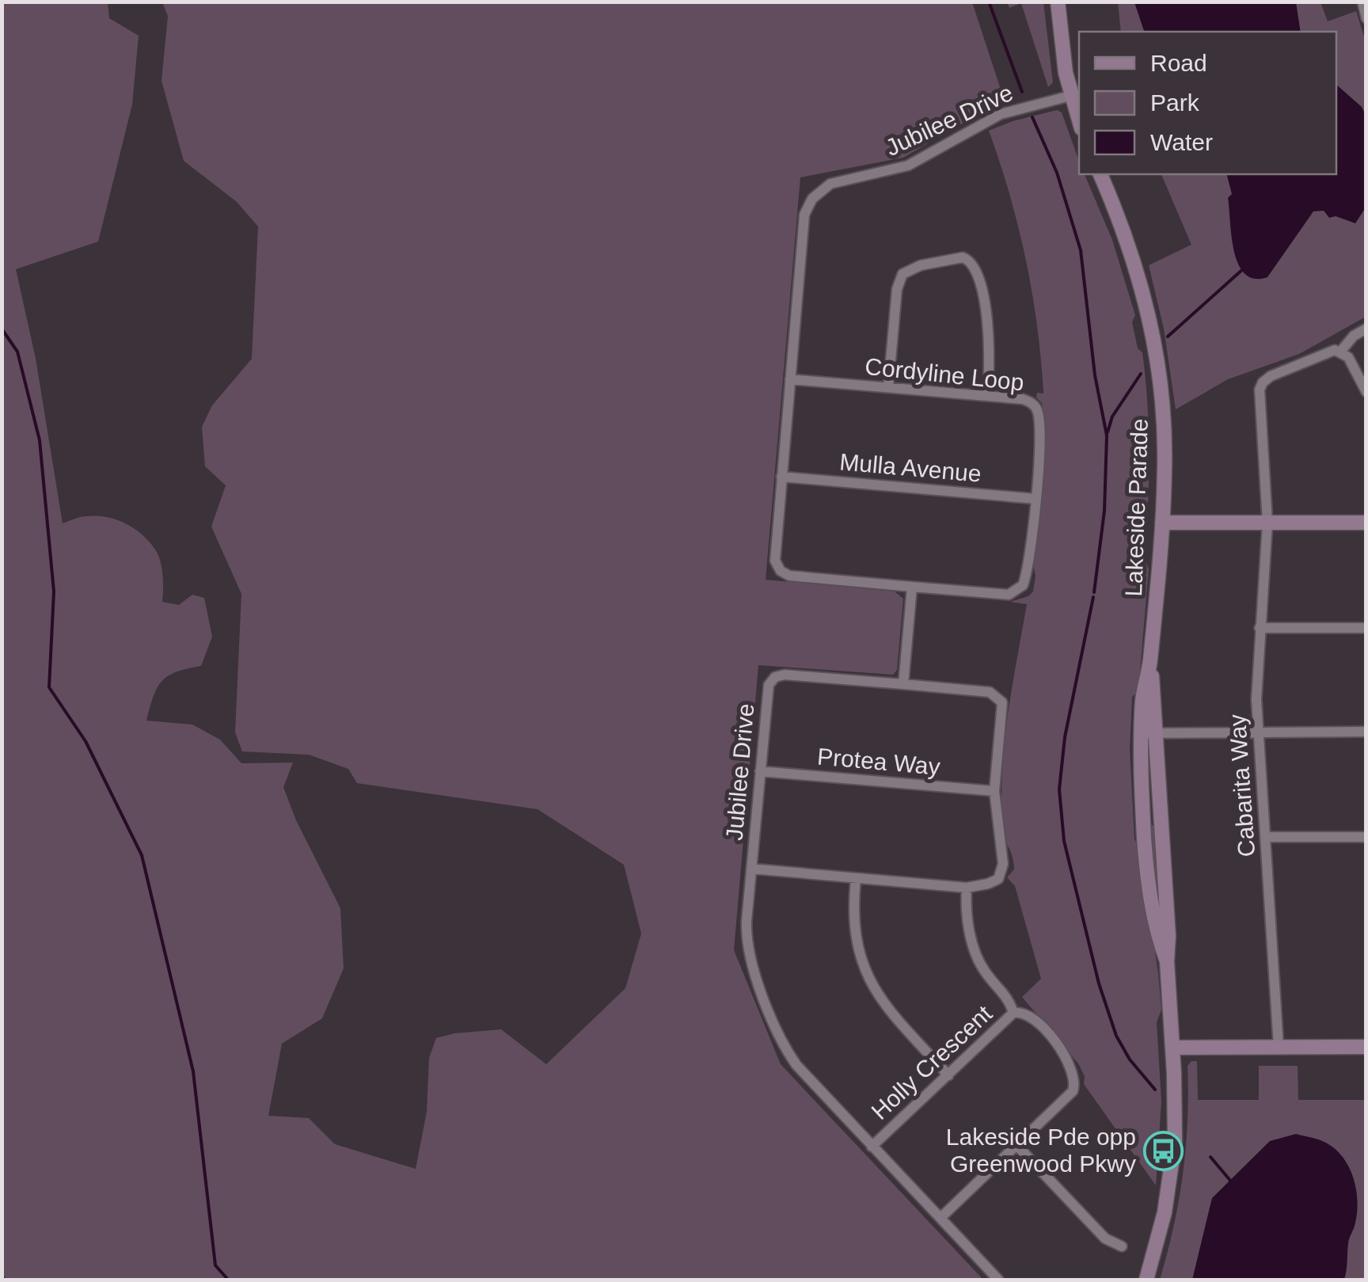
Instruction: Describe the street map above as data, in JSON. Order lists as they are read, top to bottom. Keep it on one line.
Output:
{"streets":{"street":["Jubilee Drive","Cordyline Loop","Mulla Avenue","Lakeside Parade","Protea Way","Cabarita Way","Holly Crescent"]},"crossings":[["Jubilee Drive","Cordyline Loop"],["Jubilee Drive","Mulla Avenue"],["Jubilee Drive","Protea Way"],["Jubilee Drive","Holly Crescent"],["Cordyline Loop","Mulla Avenue"]],"places":{"bus stop":["Lakeside Pde opp Greenwood Pkwy"]},"legend":["Road","Park","Water"]}
